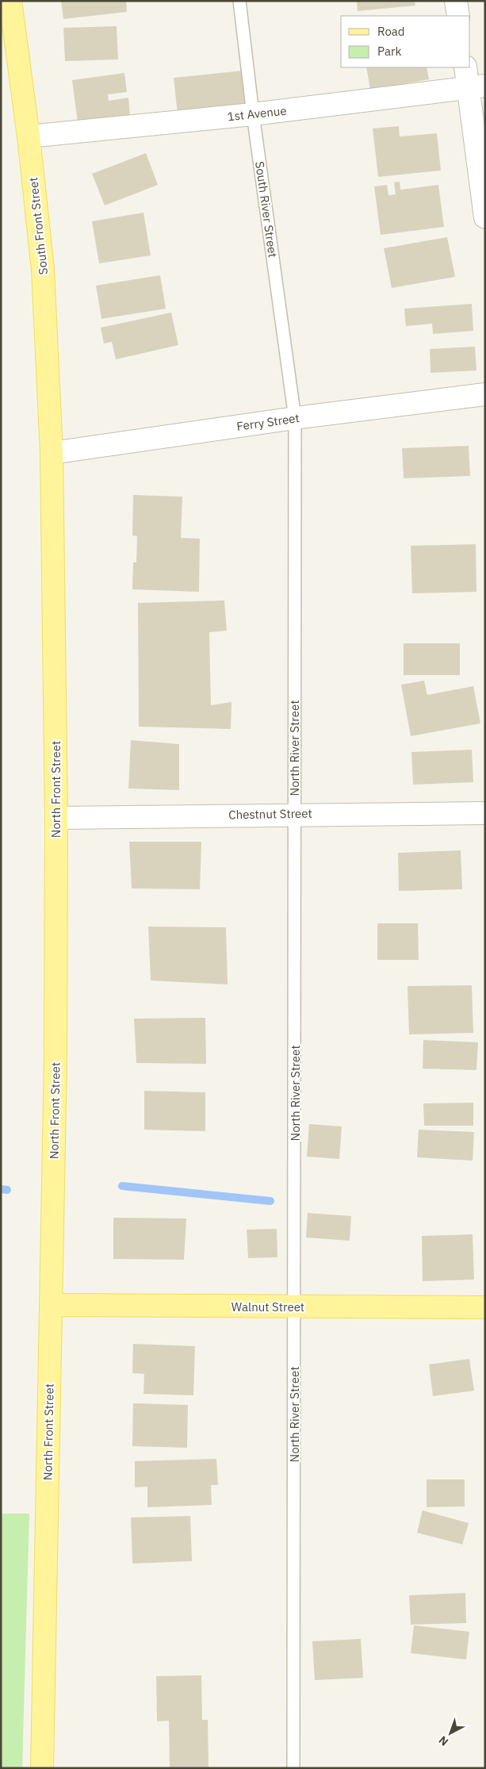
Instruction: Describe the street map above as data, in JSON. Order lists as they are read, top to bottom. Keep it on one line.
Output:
{"streets":{"main road":["South Front Street","North Front Street","Walnut Street"],"street":["1st Avenue","Ferry Street","Chestnut Street"],"lane":["South River Street","North River Street"]},"crossings":[["1st Avenue","South River Street"],["1st Avenue","South Front Street"],["South River Street","Ferry Street"],["South River Street","North River Street"],["South Front Street","Ferry Street"],["South Front Street","North Front Street"],["Ferry Street","North River Street"],["Ferry Street","North Front Street"],["North River Street","Chestnut Street"],["North River Street","Walnut Street"],["North Front Street","Chestnut Street"],["North Front Street","Walnut Street"]],"legend":["Road","Park"],"north":"bottom left"}
